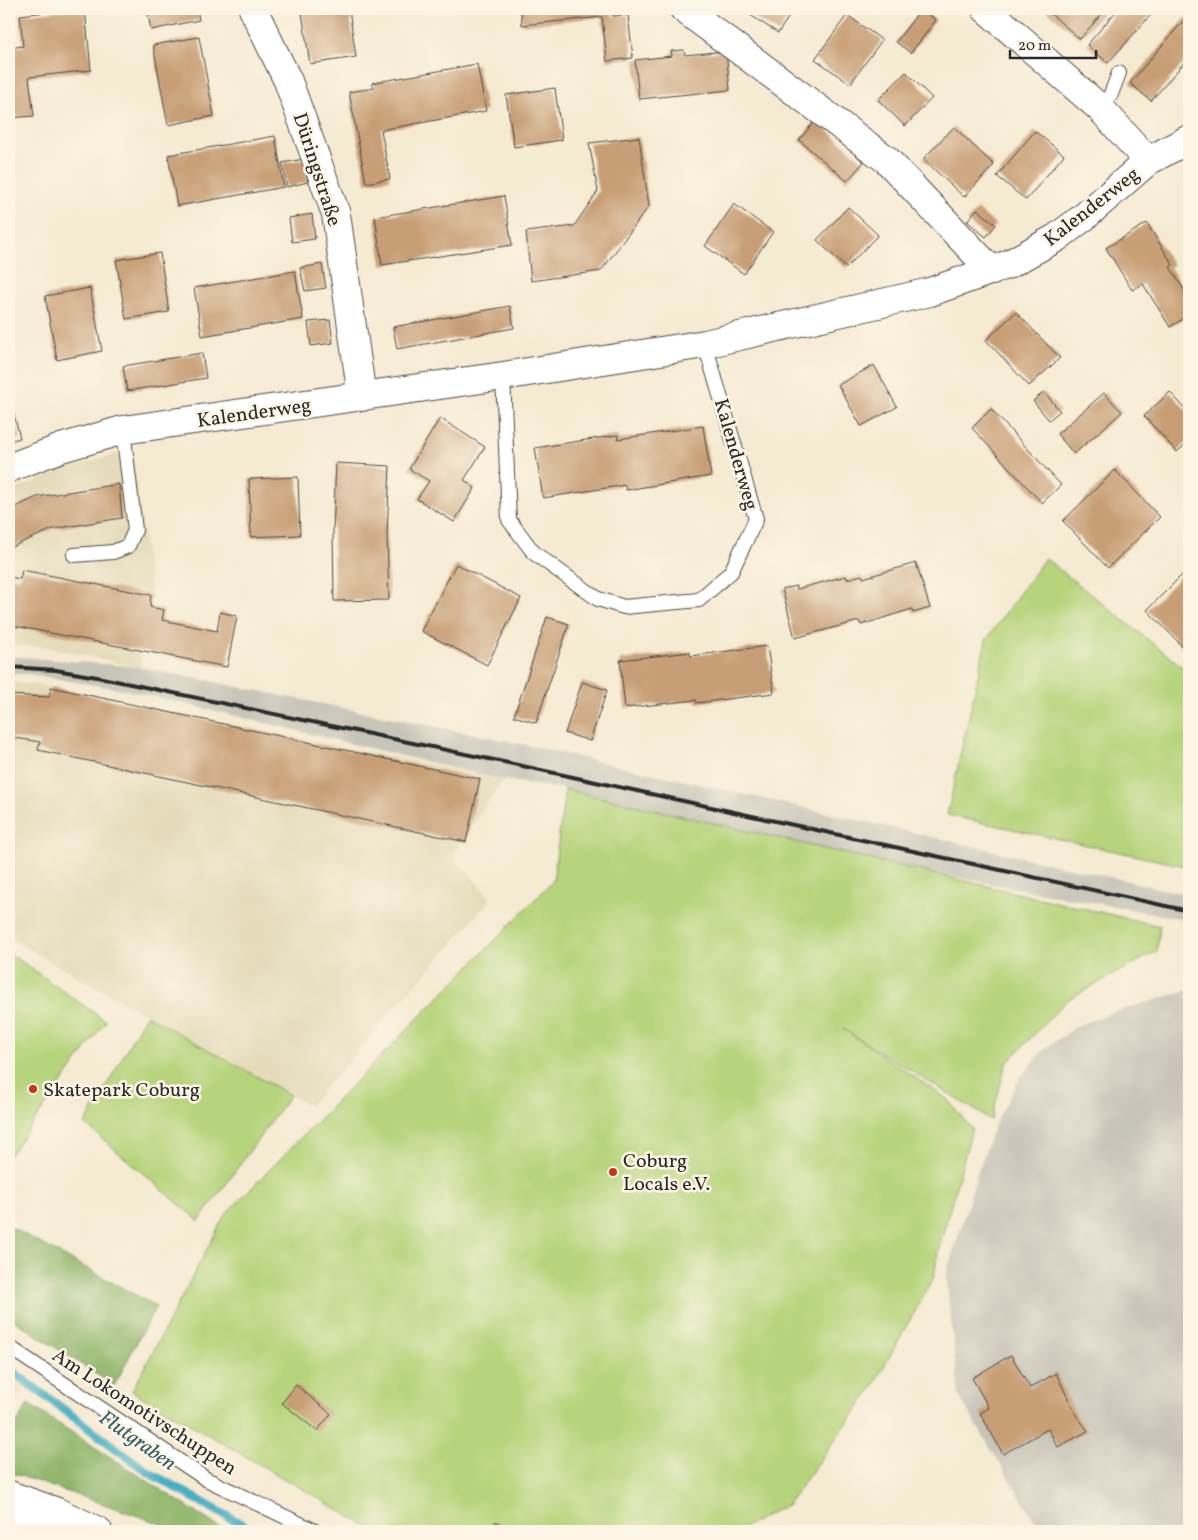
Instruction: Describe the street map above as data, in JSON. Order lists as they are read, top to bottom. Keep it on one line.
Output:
{"streets":{"main road":["Düringstraße","Kalenderweg"],"lane":["Am Lokomotivschuppen"]},"crossings":[["Düringstraße","Kalenderweg"]],"water":["Flutgraben"],"places":["Skatepark Coburg","Coburg Locals e.V."],"scale_bar":"20 m"}
